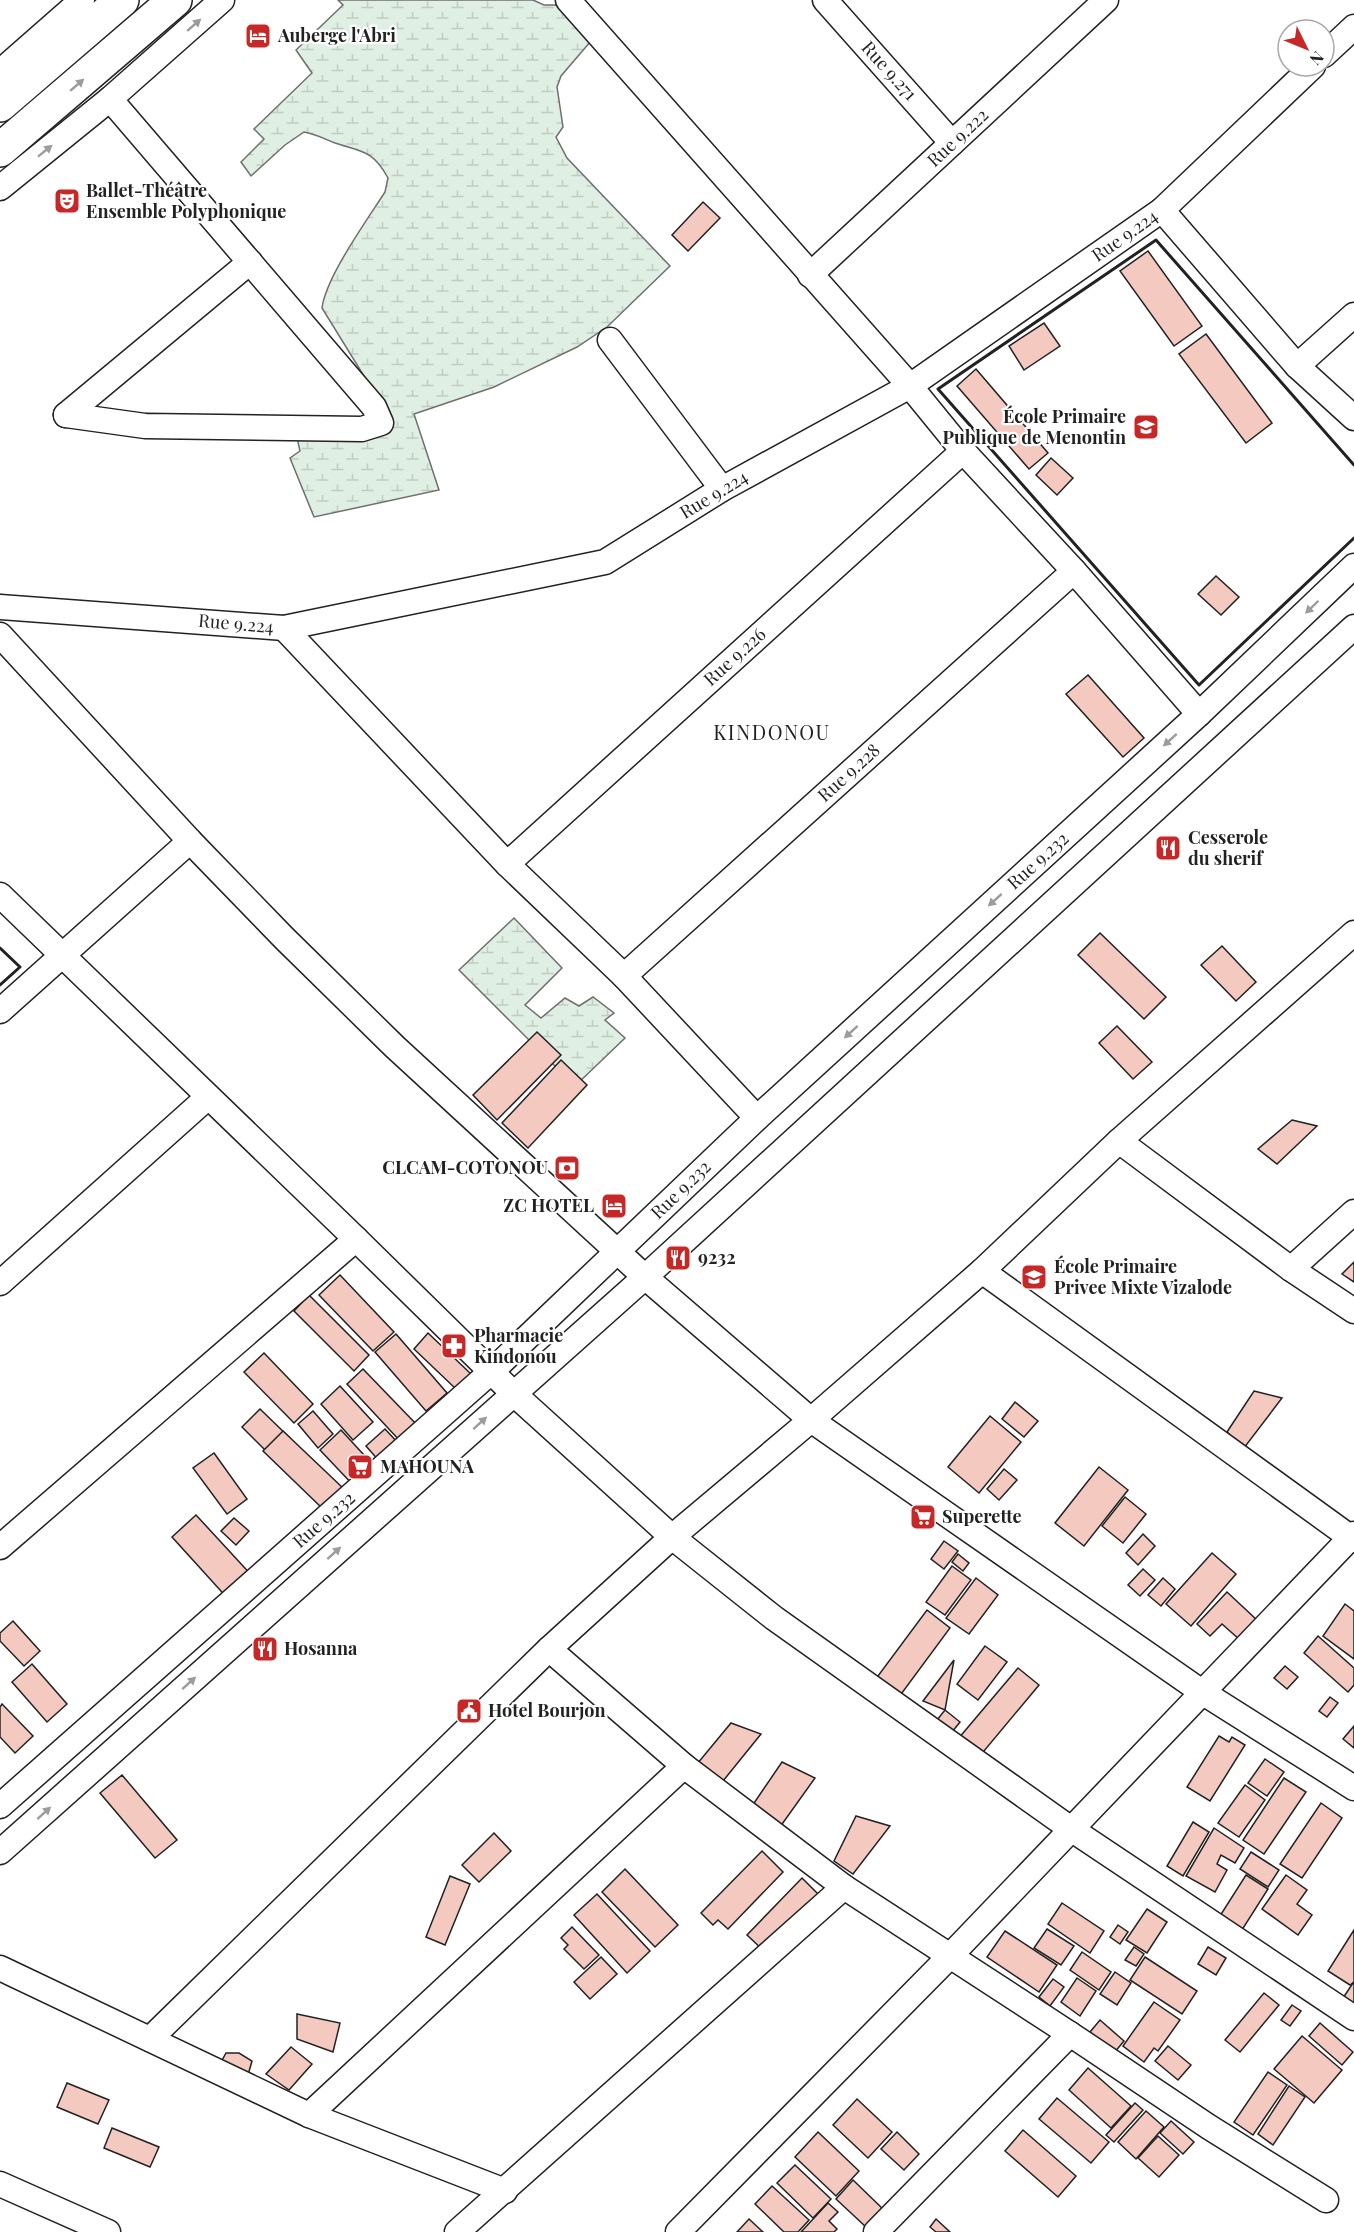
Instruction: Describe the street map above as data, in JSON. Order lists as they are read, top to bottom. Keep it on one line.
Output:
{"streets":{"street":["Rue 9.271","Rue 9.222","Rue 9.224","Rue 9.226","Rue 9.228","Rue 9.232"]},"crossings":[["Rue 9.271","Rue 9.222"]],"districts":["KINDONOU"],"places":{"hotel":["Auberge l'Abri","ZC HOTEL"],"theatre":["Ballet-Théâtre Ensemble Polyphonique"],"school or university":["École Primaire Publique de Menontin","École Primaire Privee Mixte Vizalode"],"restaurant":["Cesserole du sherif","9232","Hosanna"],"bank":["CLCAM-COTONOU"],"pharmacy":["Pharmacie Kindonou"],"supermarket":["MAHOUNA","Superette"],"public building":["Hotel Bourjon"]},"north":"bottom right"}
